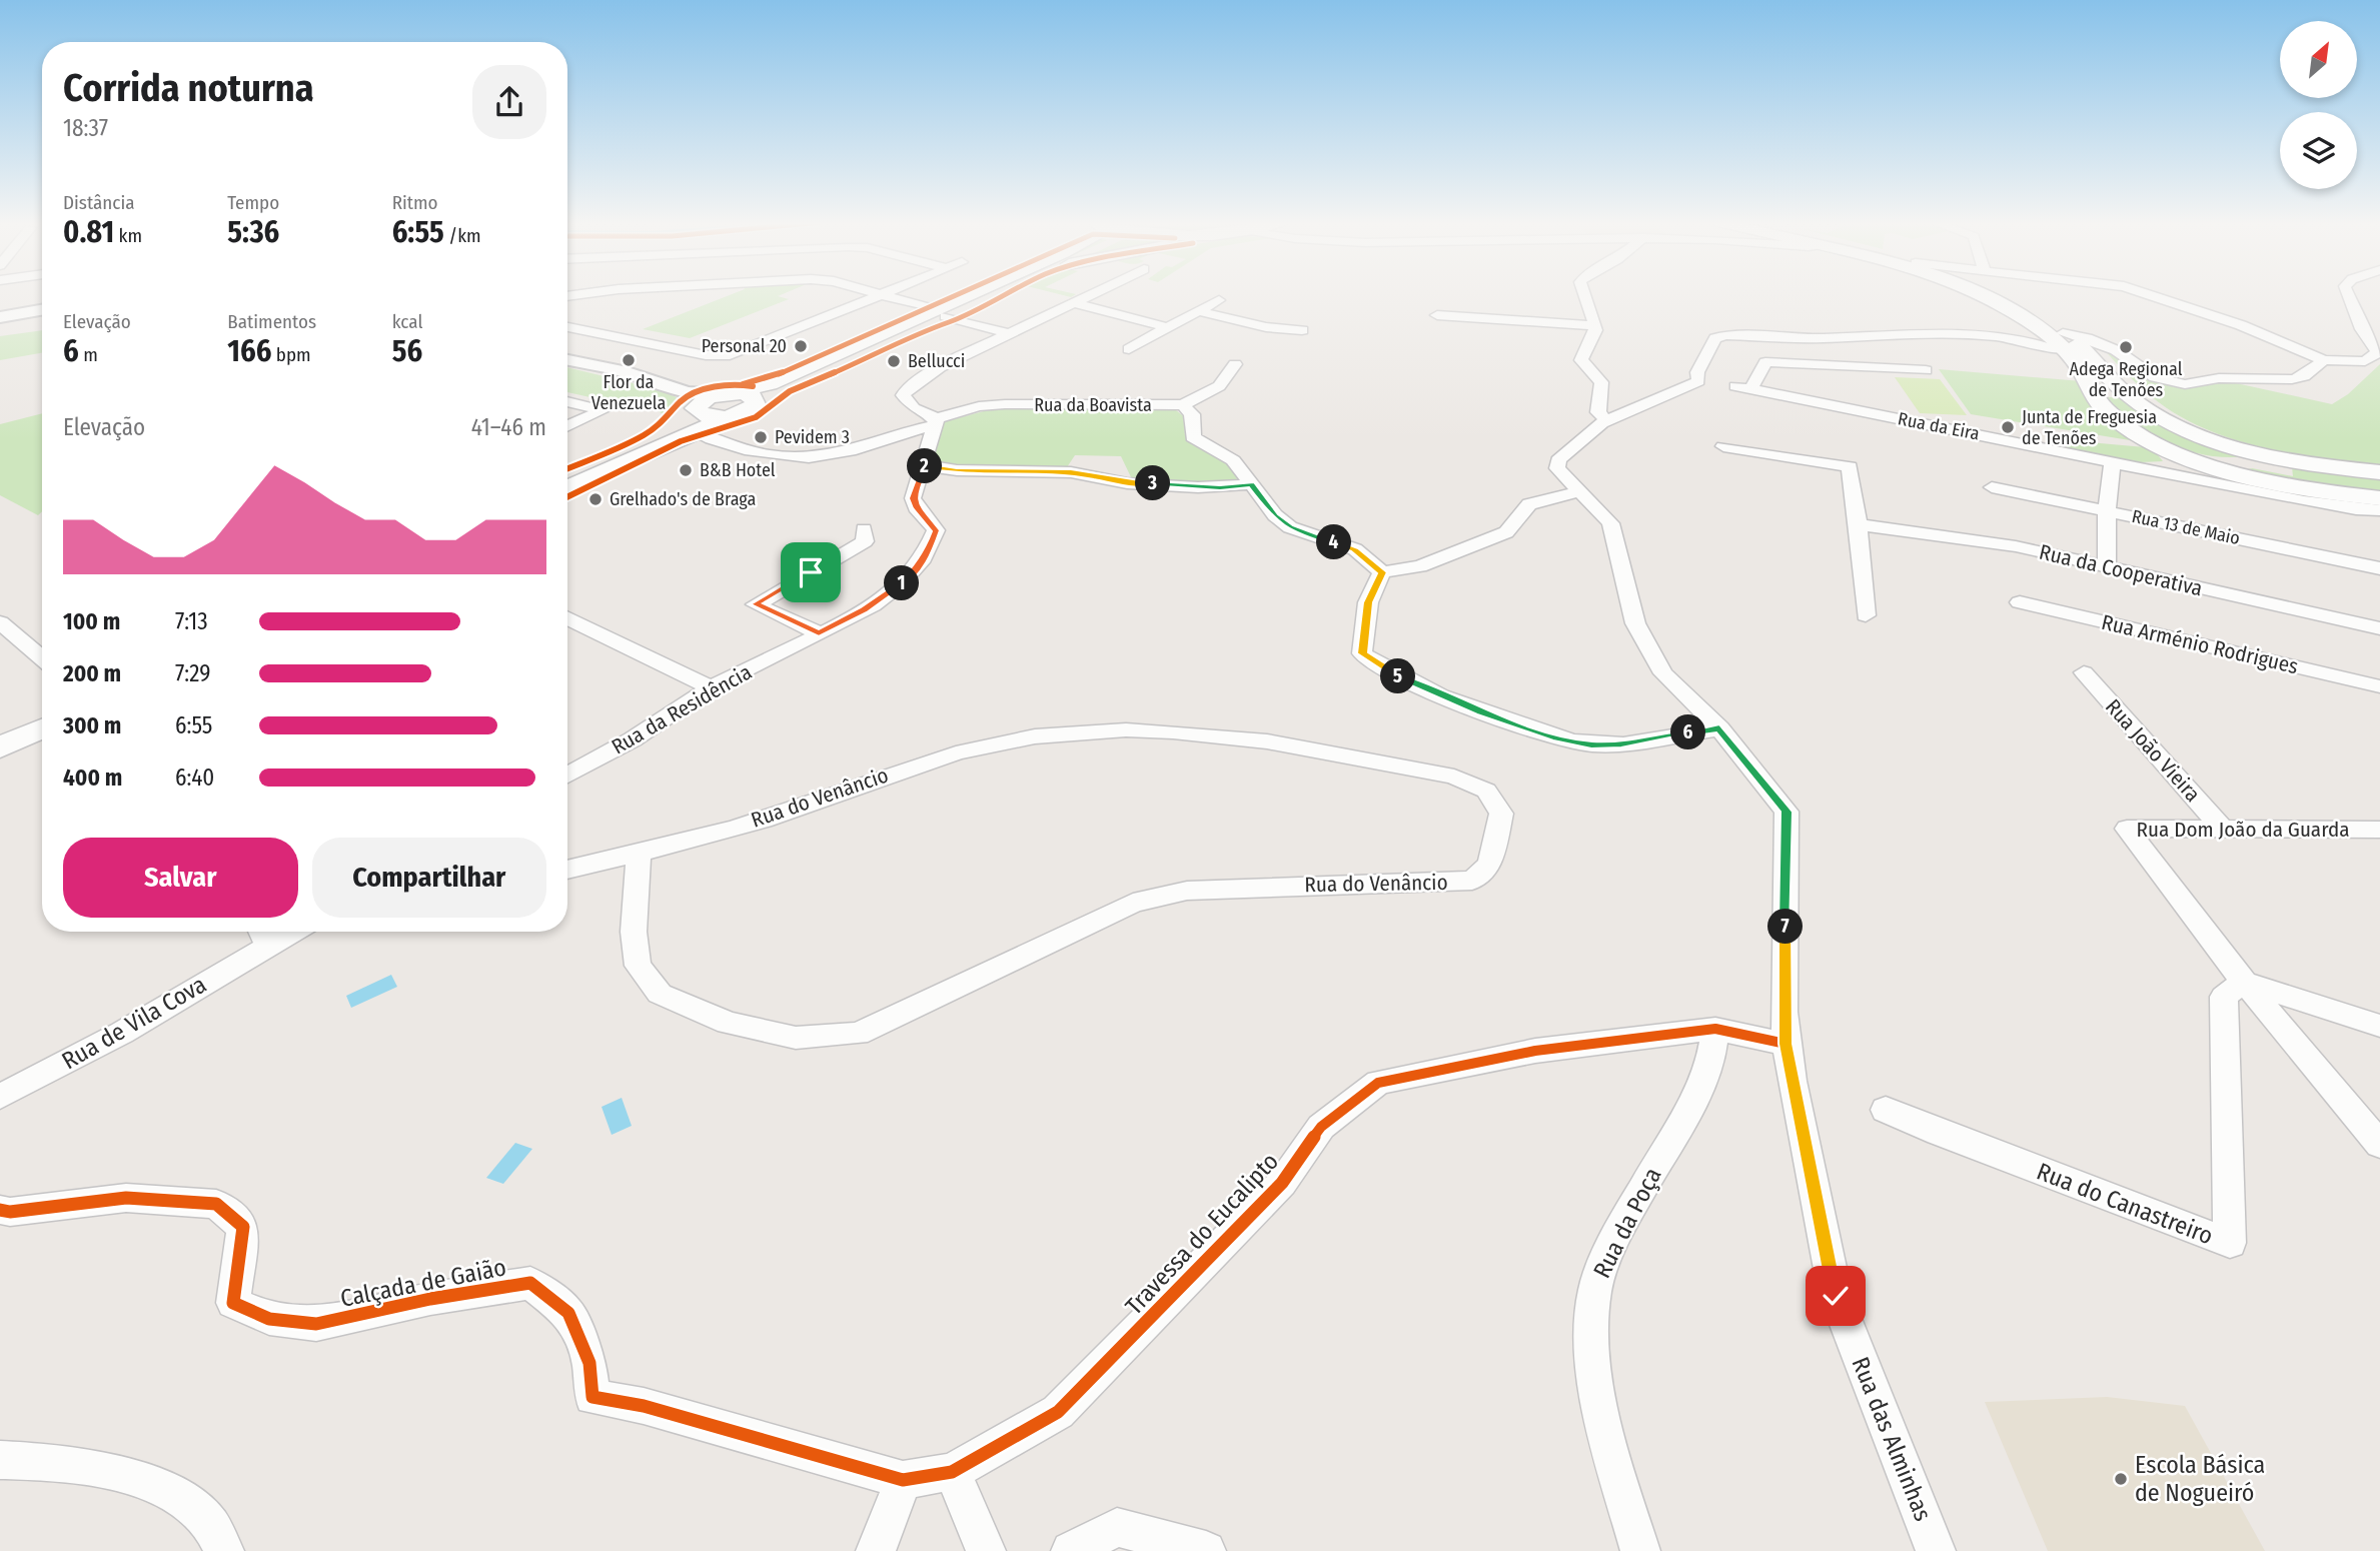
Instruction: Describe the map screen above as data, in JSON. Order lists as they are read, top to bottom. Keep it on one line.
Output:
{"streets":{"street":["Rua da Boavista","Rua da Eira","Rua 13 de Maio","Rua da Cooperativa","Rua Arménio Rodrigues","Rua da Residência","Rua João Vieira","Rua do Venâncio","Rua Dom João da Guarda","Rua de Vila Cova","Rua do Canastreiro","Rua da Poça","Travessa do Eucalipto","Calçada de Gaião","Rua das Alminhas"]},"crossings":[["Rua João Vieira","Rua Dom João da Guarda"],["Rua Dom João da Guarda","Rua do Canastreiro"],["Rua da Poça","Travessa do Eucalipto"],["Travessa do Eucalipto","Calçada de Gaião"],["Travessa do Eucalipto","Rua das Alminhas"]],"places":["Personal 20","Adega Regional de Tenões","Flor da Venezuela","Bellucci","Junta de Freguesia de Tenões","Pevidem 3","B&B Hotel","Grelhado's de Braga","Escola Básica de Nogueiró"],"north":"top right","page":{"heading":["Corrida noturna","18:37"],"stats":[["Distância","0.81 km"],["Tempo","5:36"],["Ritmo","6:55 /km"],["Elevação","6 m"],["Batimentos","166 bpm"],["kcal","56"]],"chart":["Elevação","41–46 m"],"pins":["2","3","4","1","5","6","7"],"list":[{"name":"100 m","note":"7:13"},{"name":"200 m","note":"7:29"},{"name":"300 m","note":"6:55"},{"name":"400 m","note":"6:40"}],"buttons":["Salvar","Compartilhar"]}}
